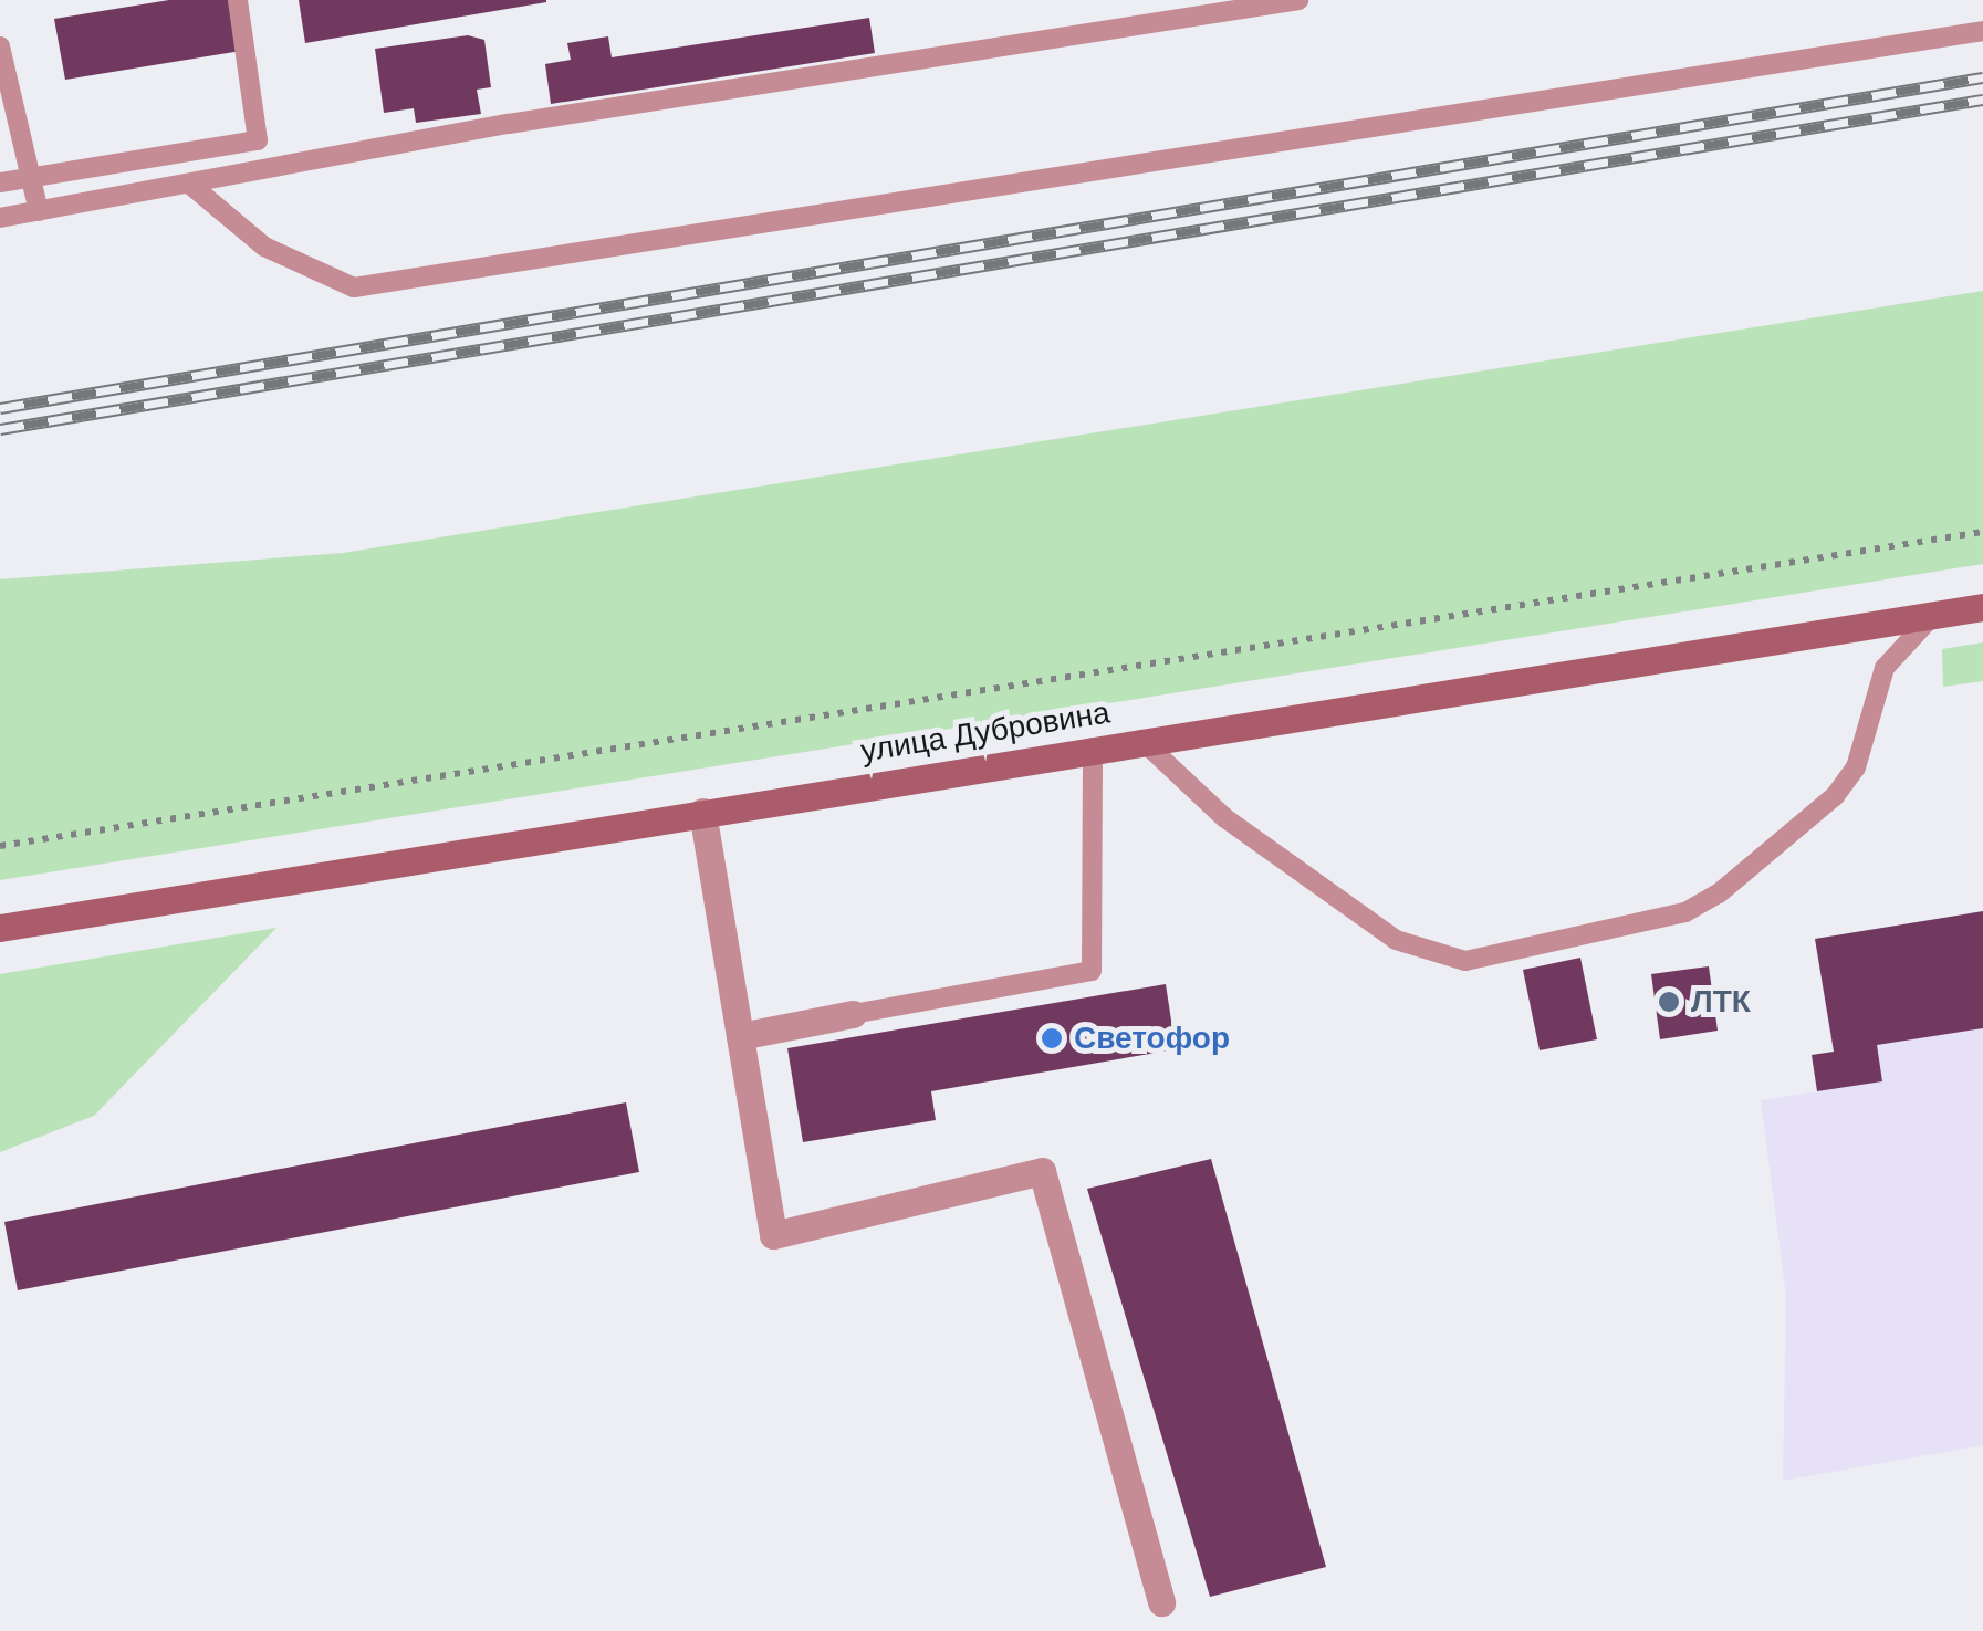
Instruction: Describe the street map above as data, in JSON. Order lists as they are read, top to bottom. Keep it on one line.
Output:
{"streets":{"main road":["улица Дубровина"]},"places":["ЛТК","Светофор"]}
